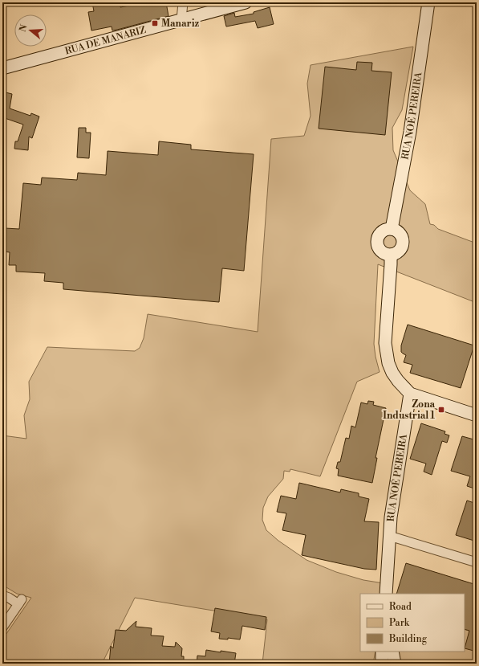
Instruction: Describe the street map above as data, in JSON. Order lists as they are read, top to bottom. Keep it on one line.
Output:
{"streets":{"street":["RUA DE MANARIZ","RUA NOÉ PEREIRA"]},"places":{"transit":["Manariz","Zona Industrial 1"]},"legend":["Road","Park","Building"],"north":"left"}
